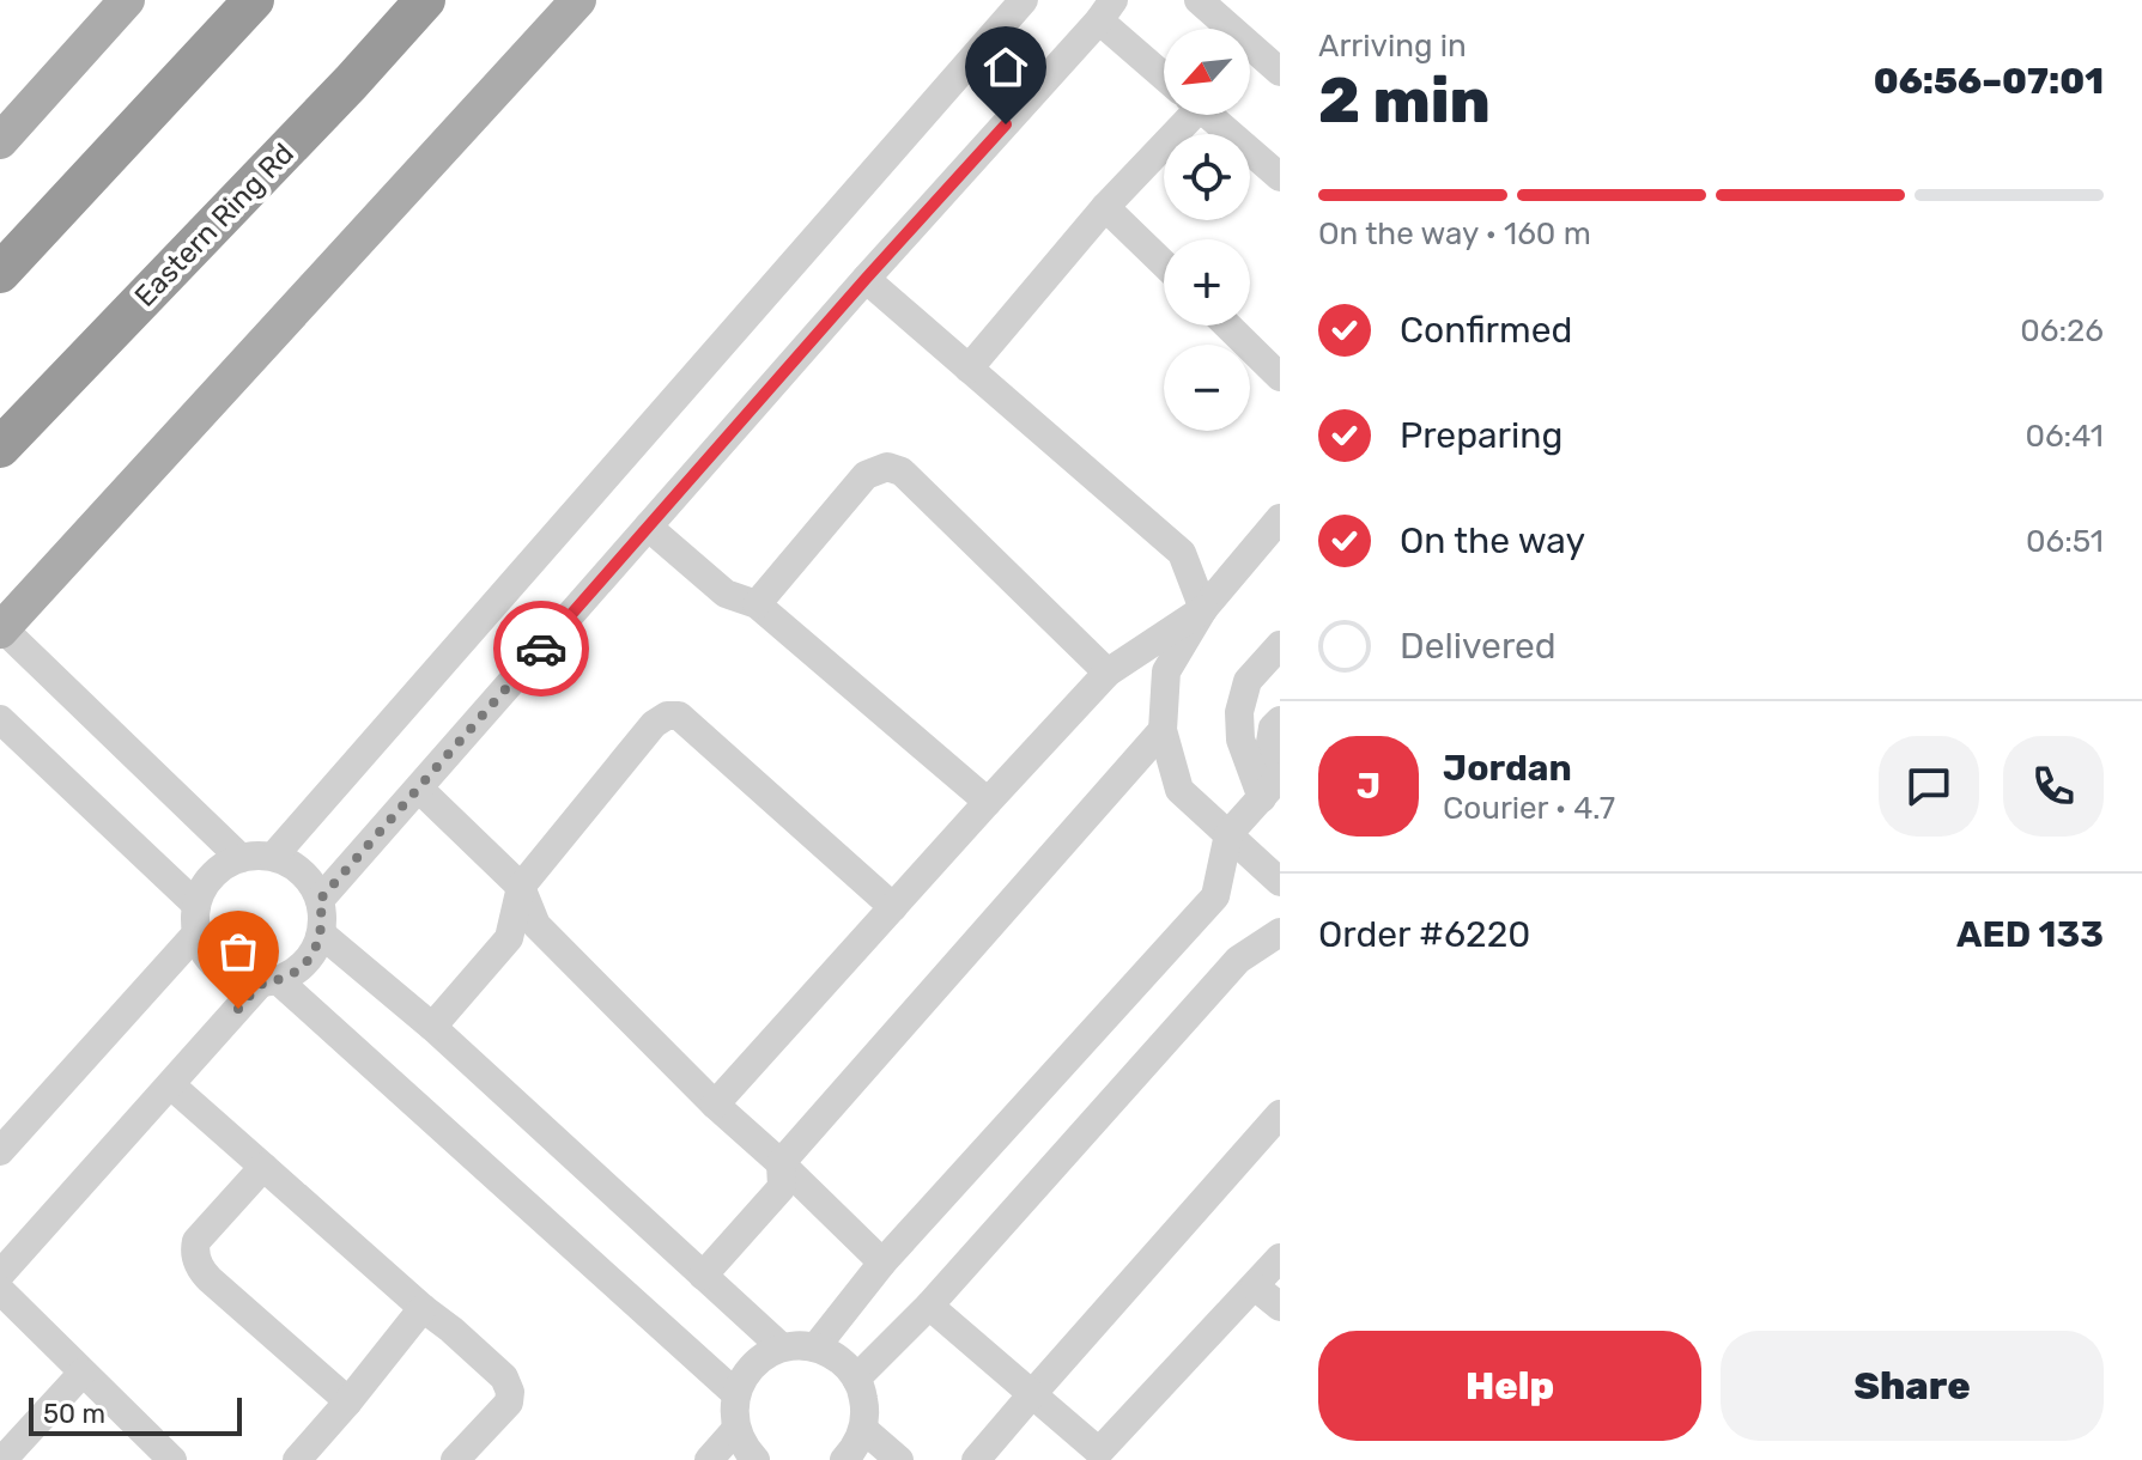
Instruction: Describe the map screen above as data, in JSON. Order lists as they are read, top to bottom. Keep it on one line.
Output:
{"streets":{"highway":["Eastern Ring Rd"]},"scale_bar":"50 m","north":"bottom left","page":{"heading":["2 min","Arriving in","06:56–07:01"],"panel":["Jordan","Courier · 4.7","Order #6220","AED 133"],"map_buttons":["+","−"],"bar":"On the way · 160 m","list":[["Confirmed","06:26"],["Preparing","06:41"],["On the way","06:51"],"Delivered"],"round":"J","buttons":["Help","Share"],"scale":"50 m"}}
